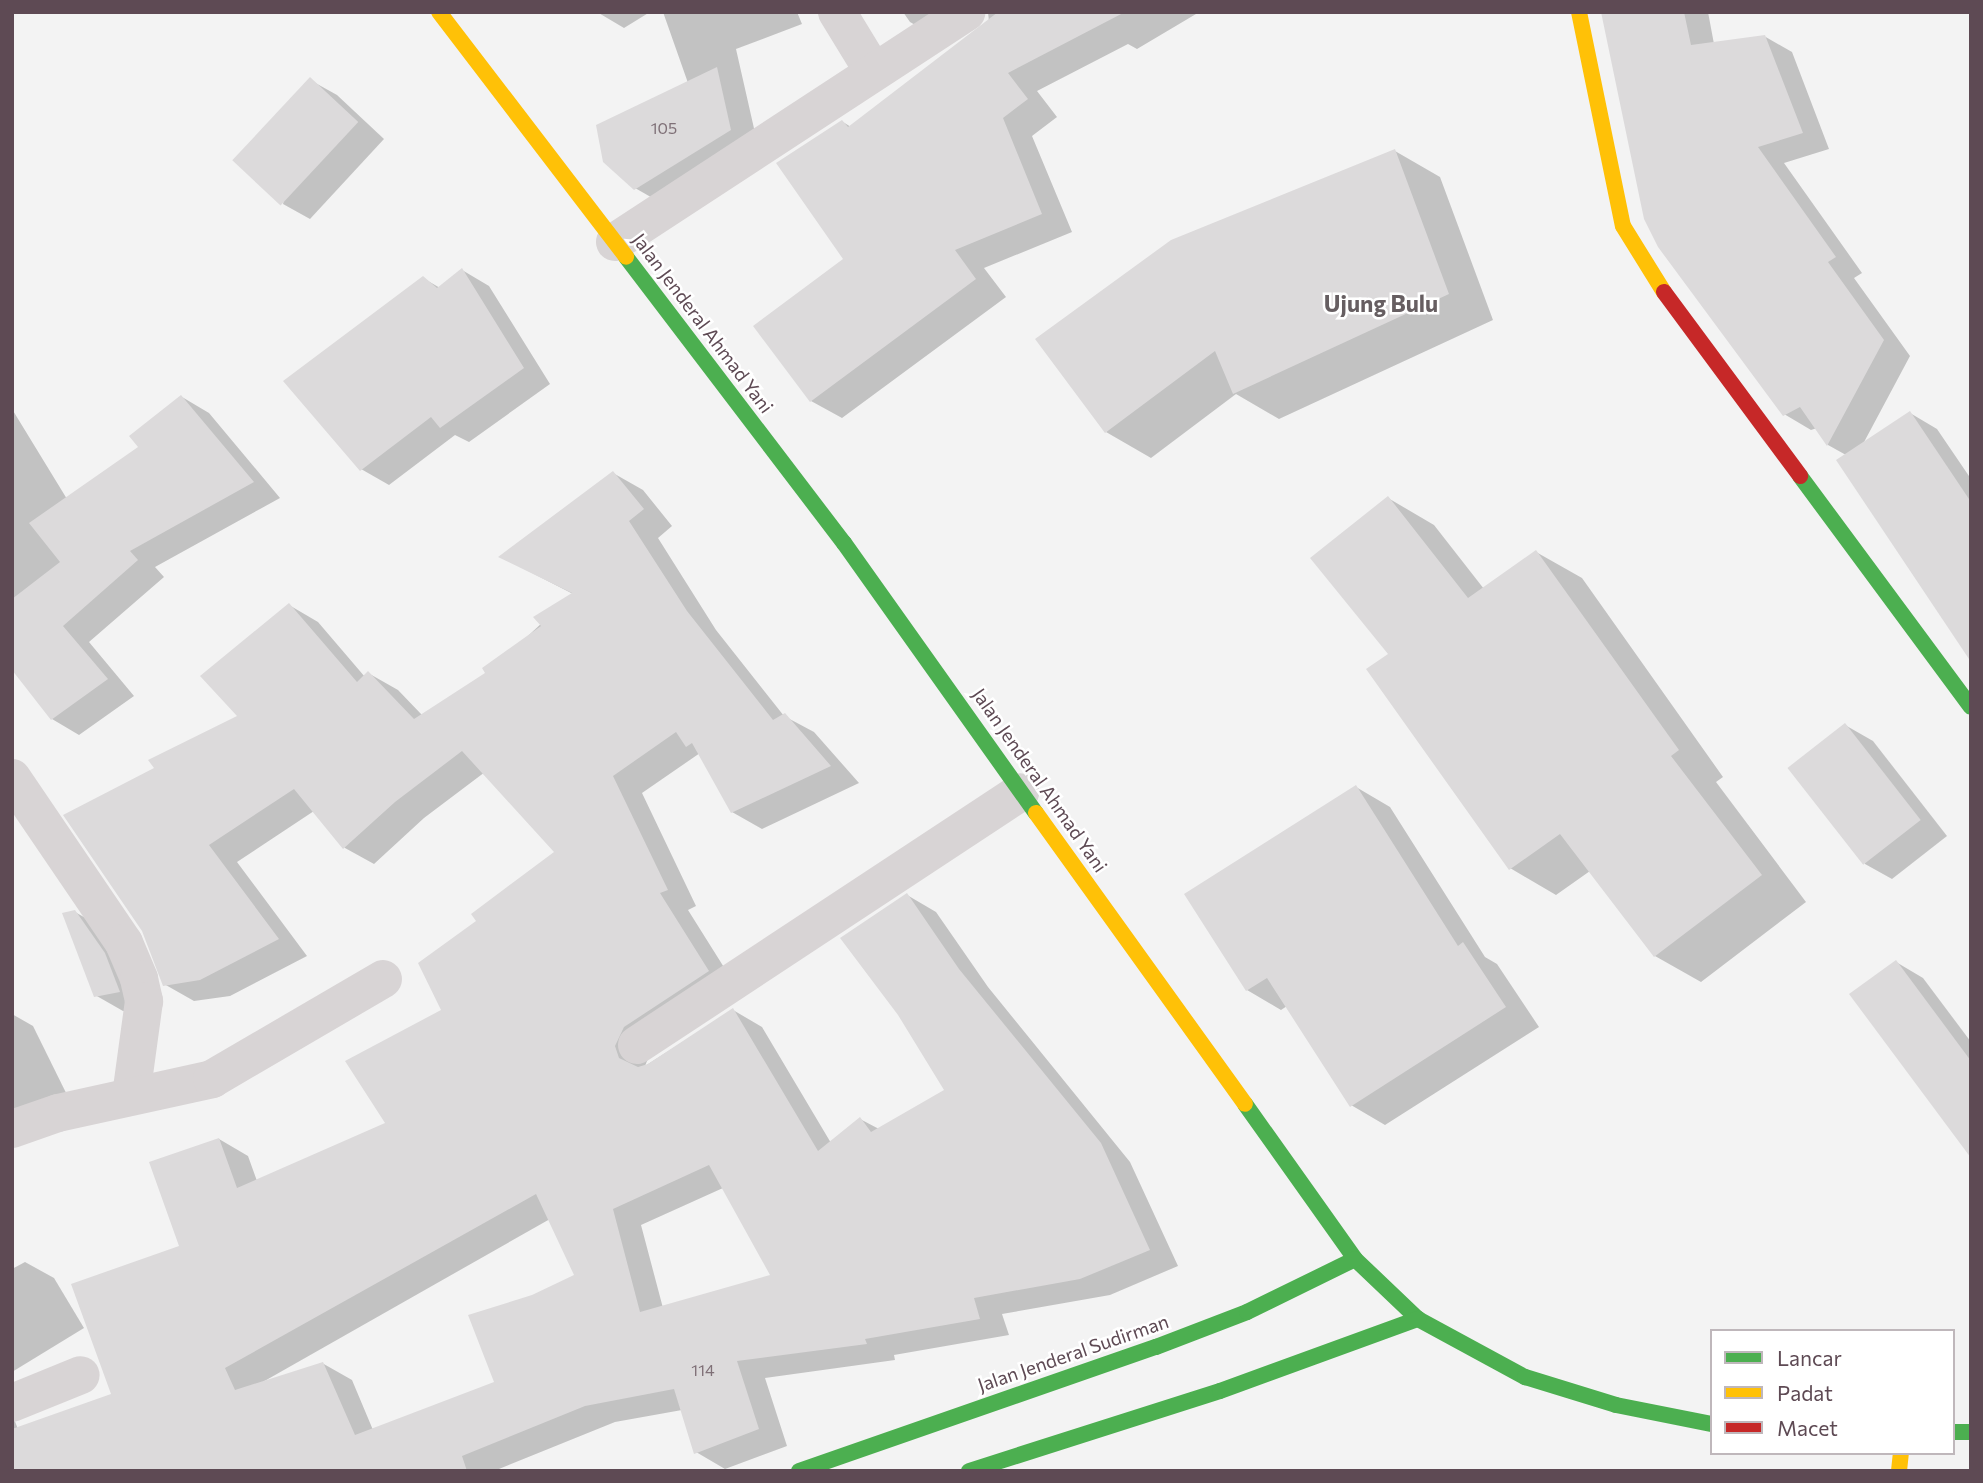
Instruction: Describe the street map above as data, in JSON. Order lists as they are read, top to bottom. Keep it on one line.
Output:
{"streets":{"main road":["Jalan Jenderal Ahmad Yani","Jalan Jenderal Sudirman"]},"crossings":[["Jalan Jenderal Ahmad Yani","Jalan Jenderal Sudirman"]],"districts":["Ujung Bulu"],"house_numbers":["105","114"],"legend":["Lancar","Padat","Macet"]}
